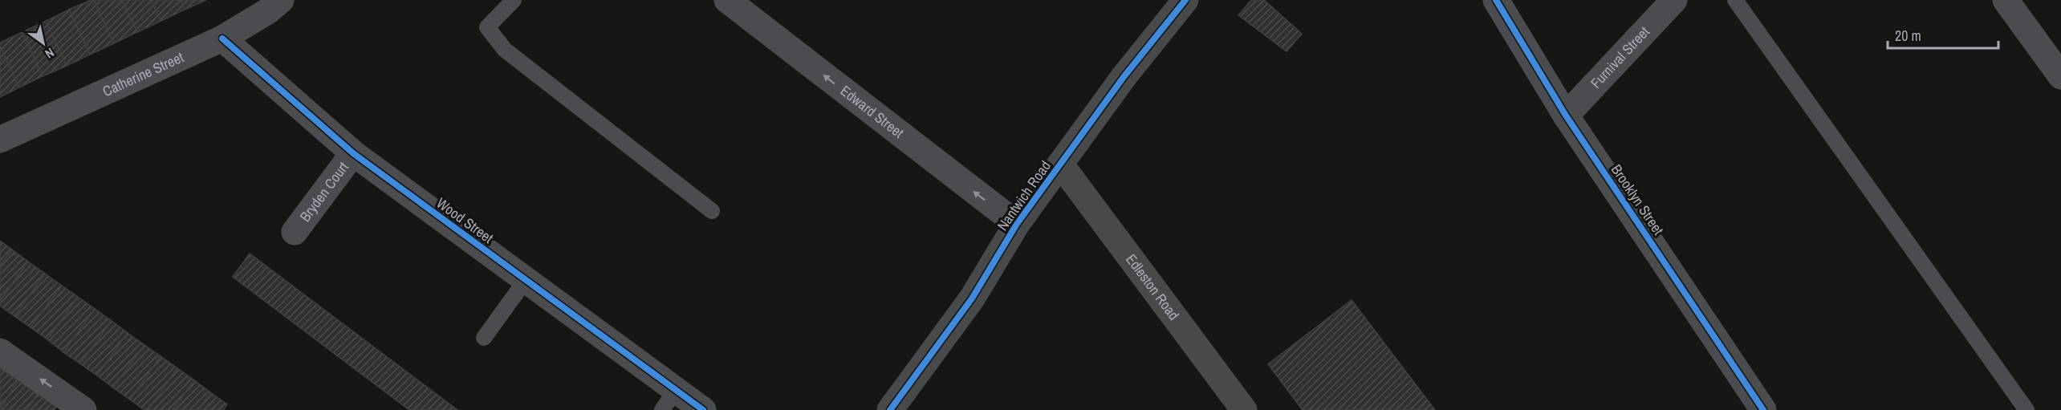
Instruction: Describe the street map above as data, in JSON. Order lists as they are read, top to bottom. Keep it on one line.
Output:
{"streets":{"main road":["Nantwich Road","Edleston Road"],"street":["Furnival Street","Catherine Street","Edward Street","Bryden Court","Brooklyn Street","Wood Street"]},"crossings":[["Furnival Street","Brooklyn Street"],["Catherine Street","Wood Street"],["Edward Street","Nantwich Road"],["Bryden Court","Wood Street"],["Nantwich Road","Edleston Road"]],"one_way":["Edward Street"],"scale_bar":"20 m","north":"bottom right"}
